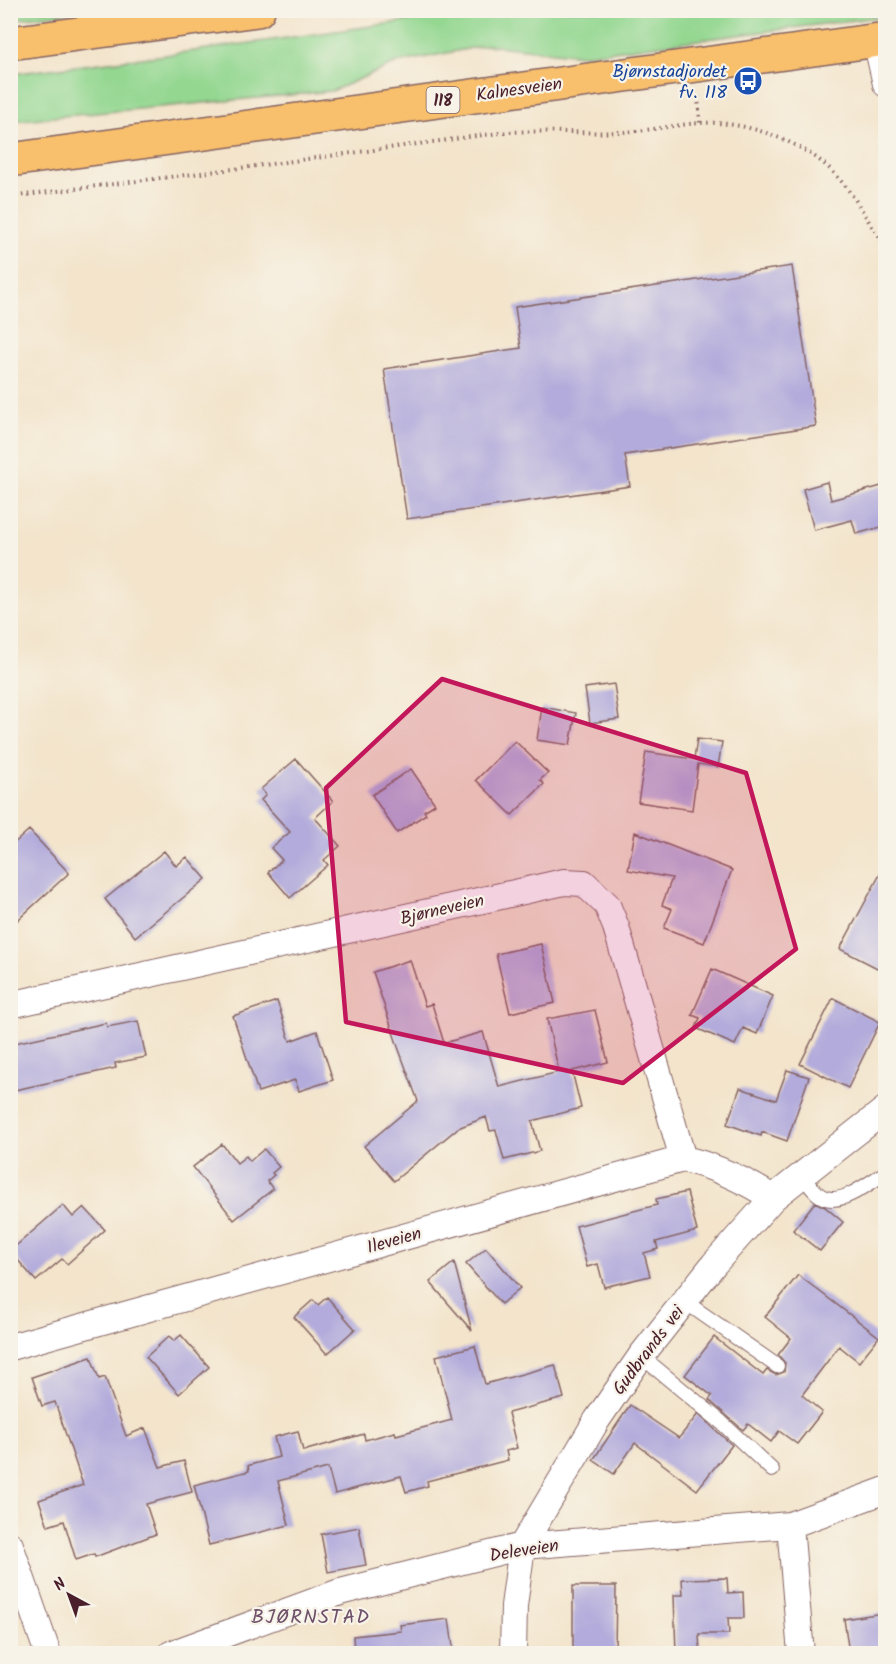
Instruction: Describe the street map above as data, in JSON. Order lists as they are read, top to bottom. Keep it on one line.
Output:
{"streets":{"main road":["Kalnesveien","118"],"street":["Bjørneveien","Ileveien","Gudbrands vei","Deleveien"]},"crossings":[["Bjørneveien","Ileveien"],["Ileveien","Gudbrands vei"],["Gudbrands vei","Deleveien"]],"districts":["BJØRNSTAD"],"places":{"bus stop":["Bjørnstadjordet fv. 118"]},"north":"top left"}
